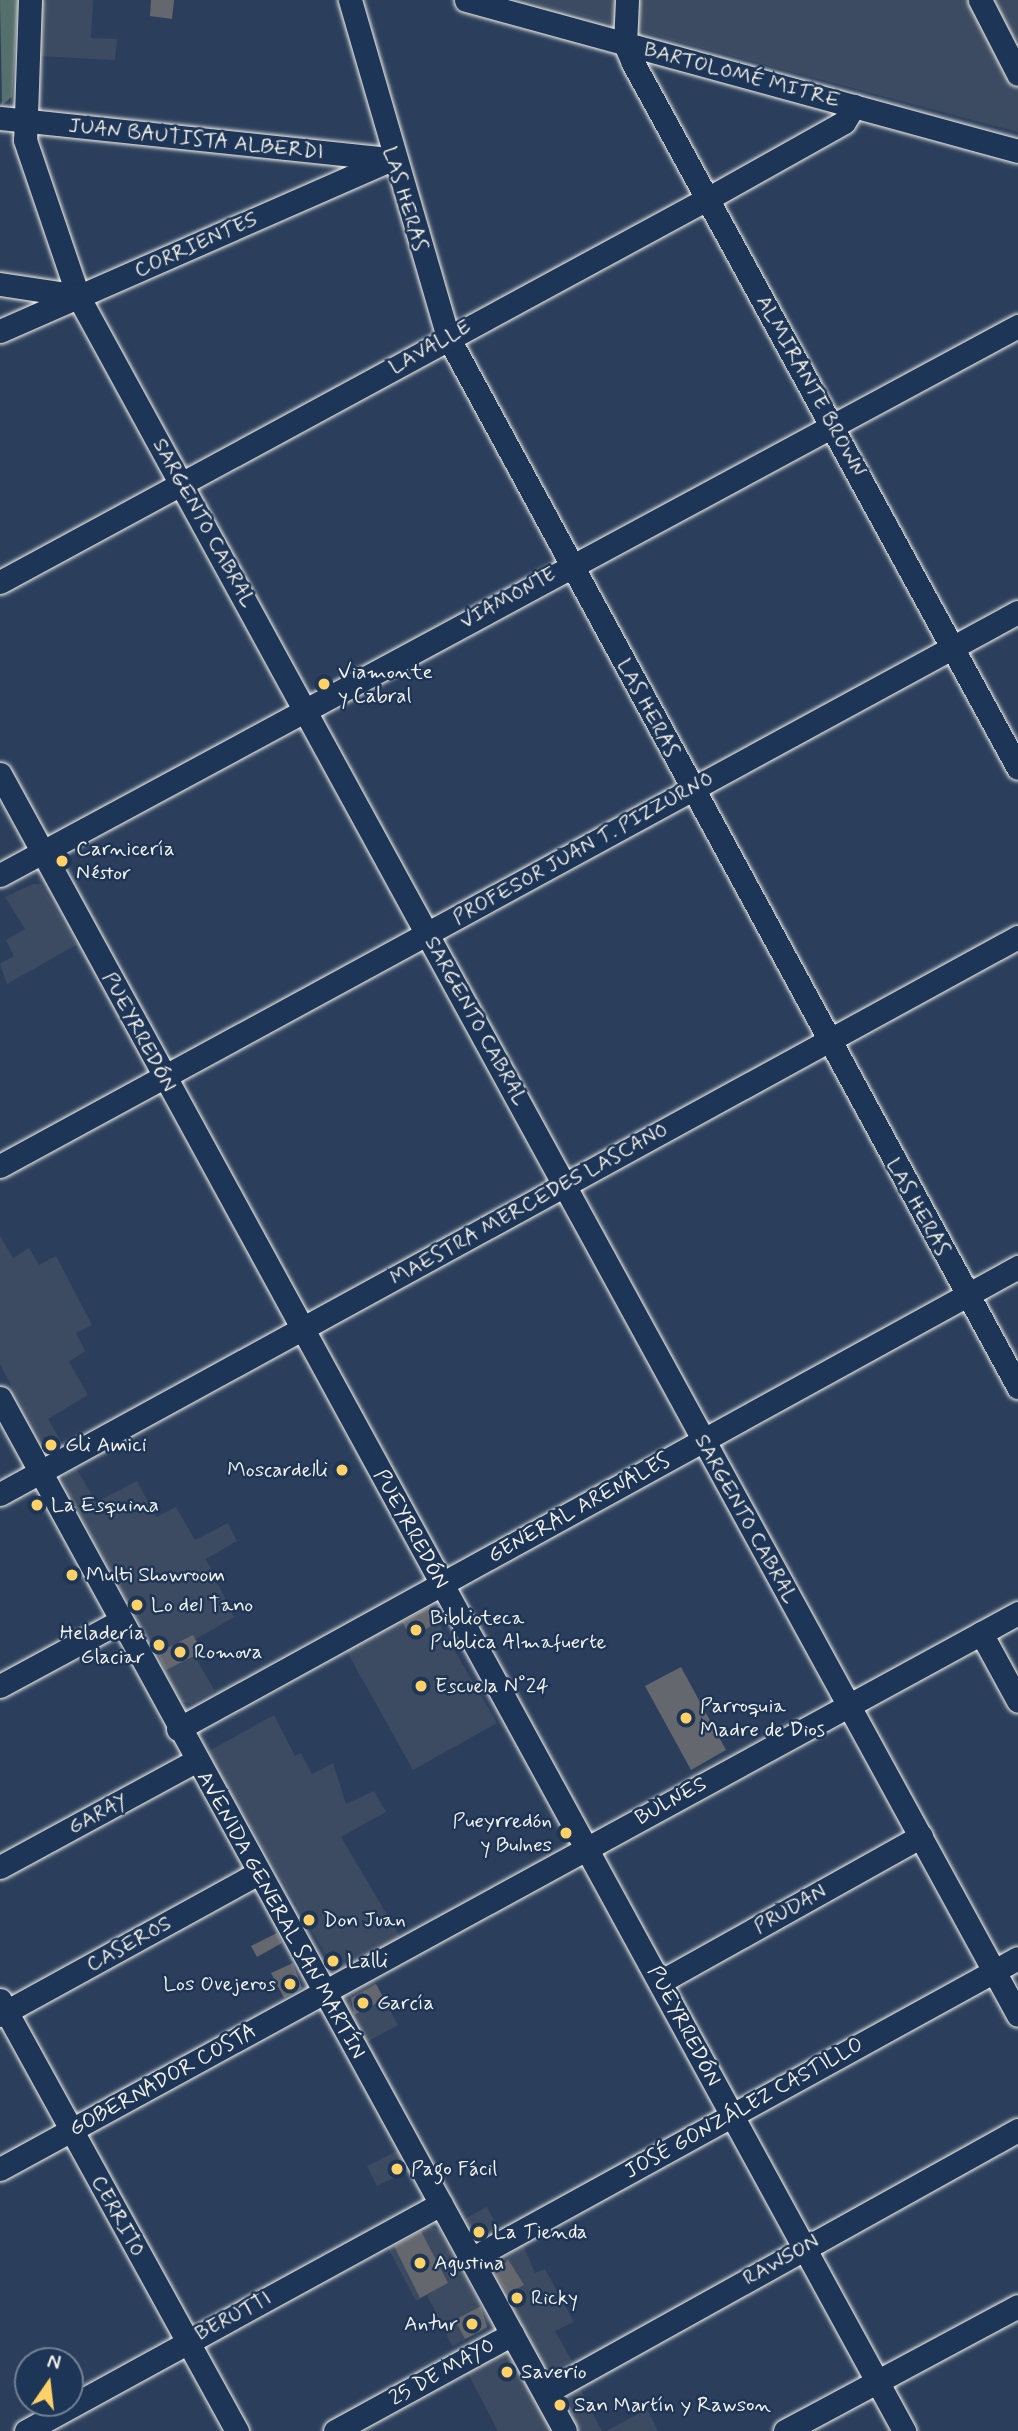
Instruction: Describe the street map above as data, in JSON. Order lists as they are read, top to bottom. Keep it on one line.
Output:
{"streets":{"street":["BARTOLOMÉ MITRE","JUAN BAUTISTA ALBERDI","LAS HERAS","CORRIENTES","LAVALLE","ALMIRANTE BROWN","SARGENTO CABRAL","VIAMONTE","PROFESOR JUAN T. PIZZURNO","PUEYRREDÓN","MAESTRA MERCEDES LASCANO","GENERAL ARENALES","BULNES","GARAY","PRUDAN","AVENIDA GENERAL SAN MARTÍN","CASEROS","GOBERNADOR COSTA","JOSÉ GONZÁLEZ CASTILLO","CERRITO","RAWSON","BERUTTI","25 DE MAYO"]},"crossings":[["BARTOLOMÉ MITRE","LAVALLE"],["BARTOLOMÉ MITRE","ALMIRANTE BROWN"],["JUAN BAUTISTA ALBERDI","LAS HERAS"],["JUAN BAUTISTA ALBERDI","CORRIENTES"],["JUAN BAUTISTA ALBERDI","SARGENTO CABRAL"],["LAS HERAS","CORRIENTES"],["LAS HERAS","LAVALLE"],["LAS HERAS","VIAMONTE"],["LAS HERAS","PROFESOR JUAN T. PIZZURNO"],["LAS HERAS","MAESTRA MERCEDES LASCANO"],["LAS HERAS","GENERAL ARENALES"],["CORRIENTES","SARGENTO CABRAL"],["LAVALLE","ALMIRANTE BROWN"],["LAVALLE","SARGENTO CABRAL"],["ALMIRANTE BROWN","VIAMONTE"],["ALMIRANTE BROWN","PROFESOR JUAN T. PIZZURNO"],["SARGENTO CABRAL","VIAMONTE"],["SARGENTO CABRAL","PROFESOR JUAN T. PIZZURNO"],["SARGENTO CABRAL","MAESTRA MERCEDES LASCANO"],["SARGENTO CABRAL","GENERAL ARENALES"],["SARGENTO CABRAL","BULNES"],["SARGENTO CABRAL","PRUDAN"],["SARGENTO CABRAL","JOSÉ GONZÁLEZ CASTILLO"],["VIAMONTE","PUEYRREDÓN"],["PROFESOR JUAN T. PIZZURNO","PUEYRREDÓN"],["PUEYRREDÓN","MAESTRA MERCEDES LASCANO"],["PUEYRREDÓN","GENERAL ARENALES"],["PUEYRREDÓN","BULNES"],["PUEYRREDÓN","PRUDAN"],["PUEYRREDÓN","JOSÉ GONZÁLEZ CASTILLO"],["PUEYRREDÓN","RAWSON"],["MAESTRA MERCEDES LASCANO","AVENIDA GENERAL SAN MARTÍN"],["GENERAL ARENALES","AVENIDA GENERAL SAN MARTÍN"],["BULNES","AVENIDA GENERAL SAN MARTÍN"],["BULNES","GOBERNADOR COSTA"],["GARAY","AVENIDA GENERAL SAN MARTÍN"],["AVENIDA GENERAL SAN MARTÍN","CASEROS"],["AVENIDA GENERAL SAN MARTÍN","GOBERNADOR COSTA"],["AVENIDA GENERAL SAN MARTÍN","JOSÉ GONZÁLEZ CASTILLO"],["AVENIDA GENERAL SAN MARTÍN","RAWSON"],["AVENIDA GENERAL SAN MARTÍN","BERUTTI"],["AVENIDA GENERAL SAN MARTÍN","25 DE MAYO"],["CASEROS","CERRITO"],["GOBERNADOR COSTA","CERRITO"],["CERRITO","BERUTTI"]],"places":["Viamonte y Cabral","Carnicería Néstor","Gli Amici","Moscardelli","La Esquina","Multi Showroom","Lo del Tano","Biblioteca Publica Almafuerte","Heladería Glaciar","Romova","Escuela N°24","Parroquia Madre de Dios","Pueyrredón y Bulnes","Don Juan","Lalli","Los Ovejeros","García","Pago Fácil","La Tienda","Agustina","Ricky","Antur","Saverio","San Martín y Rawson"],"north":"top"}
